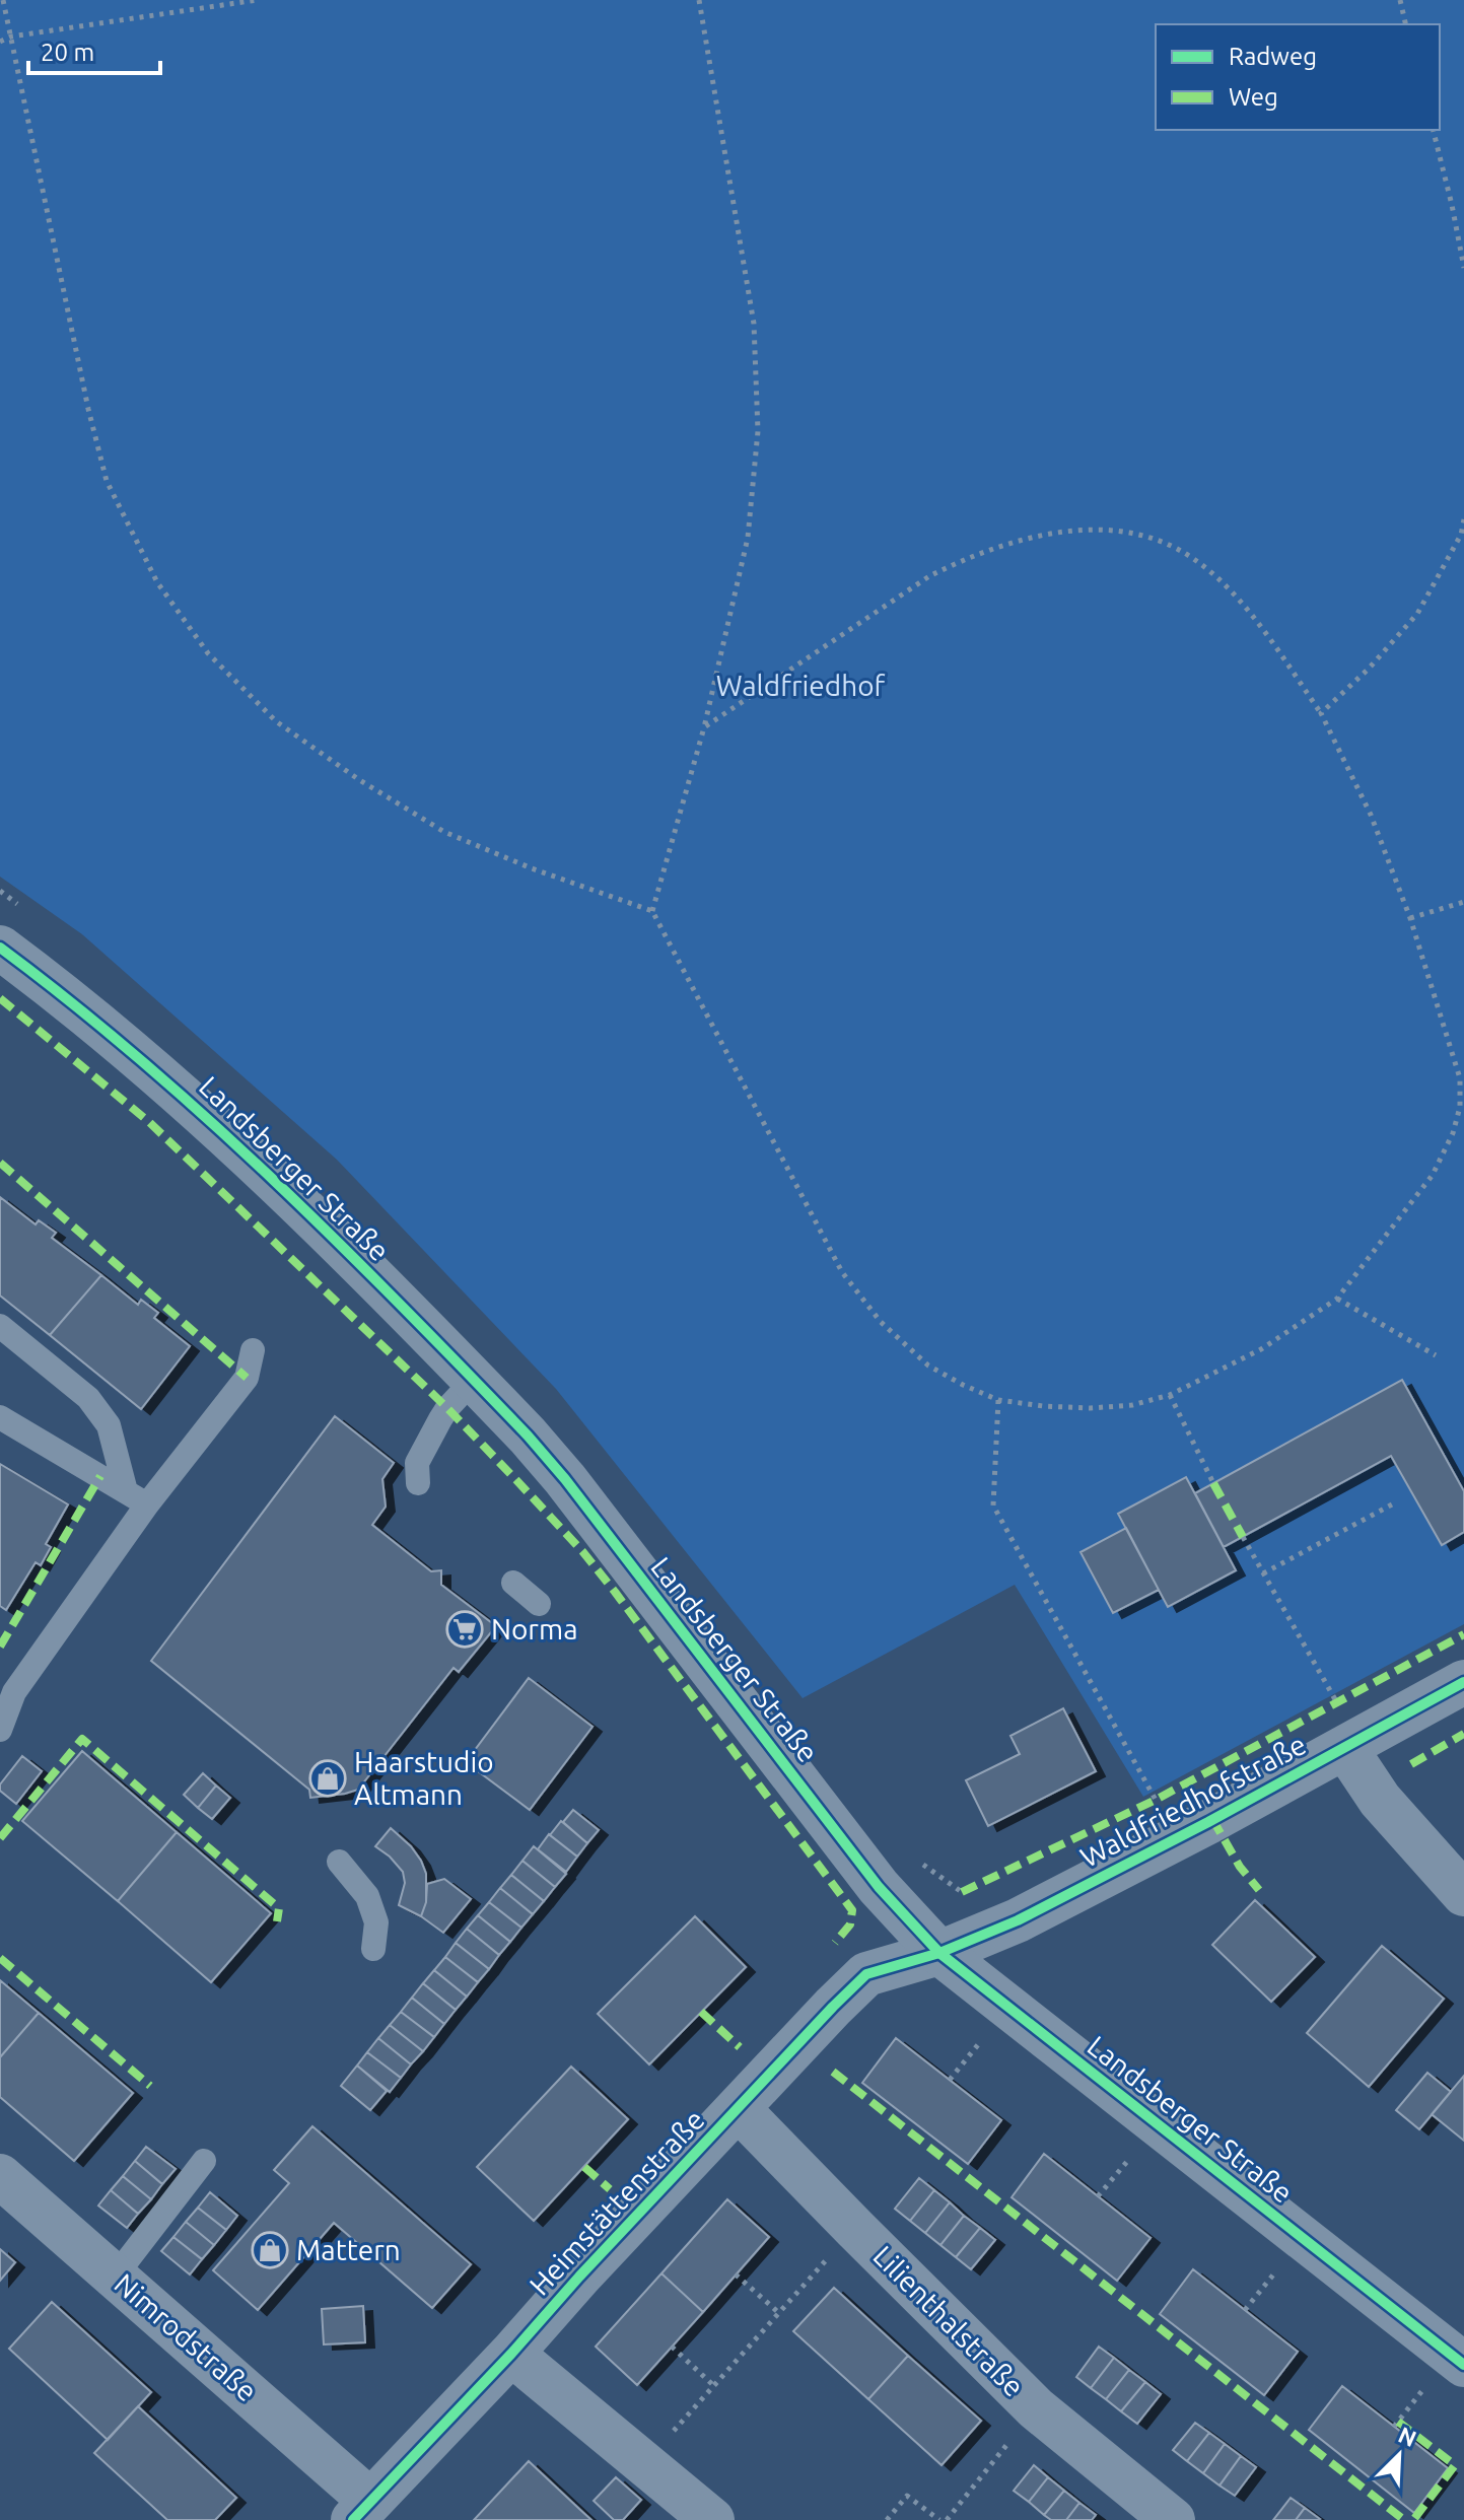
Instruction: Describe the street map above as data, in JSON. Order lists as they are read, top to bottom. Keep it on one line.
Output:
{"streets":{"street":["Landsberger Straße","Waldfriedhofstraße","Heimstättenstraße","Lilienthalstraße","Nimrodstraße"]},"crossings":[["Landsberger Straße","Waldfriedhofstraße"],["Landsberger Straße","Heimstättenstraße"],["Waldfriedhofstraße","Heimstättenstraße"],["Heimstättenstraße","Lilienthalstraße"],["Heimstättenstraße","Nimrodstraße"]],"parks":["Waldfriedhof"],"places":{"supermarket":["Norma"],"shop":["Haarstudio Altmann","Mattern"]},"legend":["Radweg","Weg"],"scale_bar":"20 m","north":"top right"}
